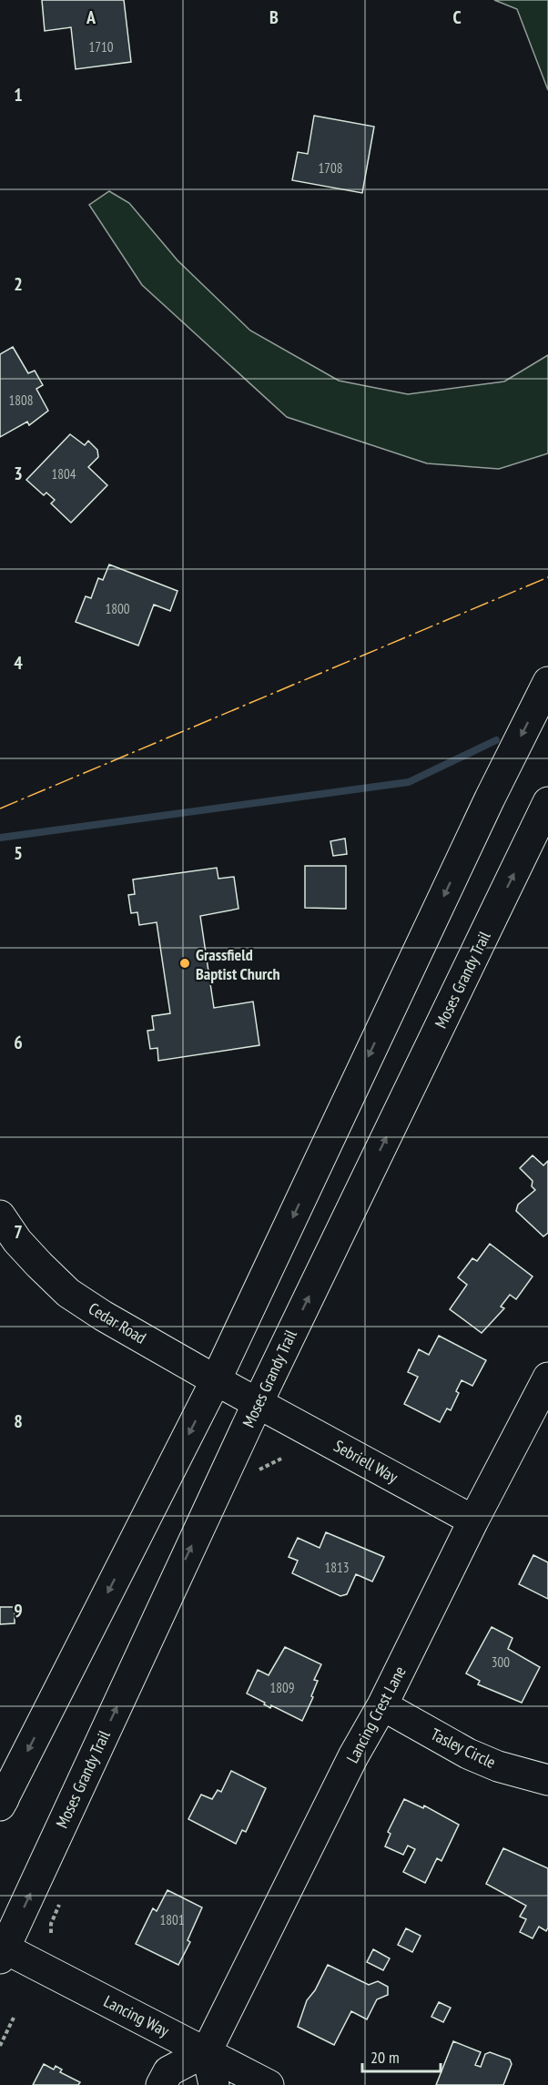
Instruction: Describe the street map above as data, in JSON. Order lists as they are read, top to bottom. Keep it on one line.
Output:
{"streets":{"main road":["Moses Grandy Trail","Cedar Road","Sebriell Way","Lancing Crest Lane","Tasley Circle","Lancing Way"]},"crossings":[["Moses Grandy Trail","Cedar Road"],["Moses Grandy Trail","Sebriell Way"],["Moses Grandy Trail","Lancing Way"],["Cedar Road","Sebriell Way"],["Sebriell Way","Lancing Crest Lane"],["Lancing Crest Lane","Tasley Circle"],["Lancing Crest Lane","Lancing Way"]],"places":["Grassfield Baptist Church"],"house_numbers":["1710","1708","1808","1804","1800","1813","300","1809","1801"],"scale_bar":"20 m","grid":{"columns":["A","B","C"],"rows":["1","2","3","4","5","6","7","8","9"]}}
